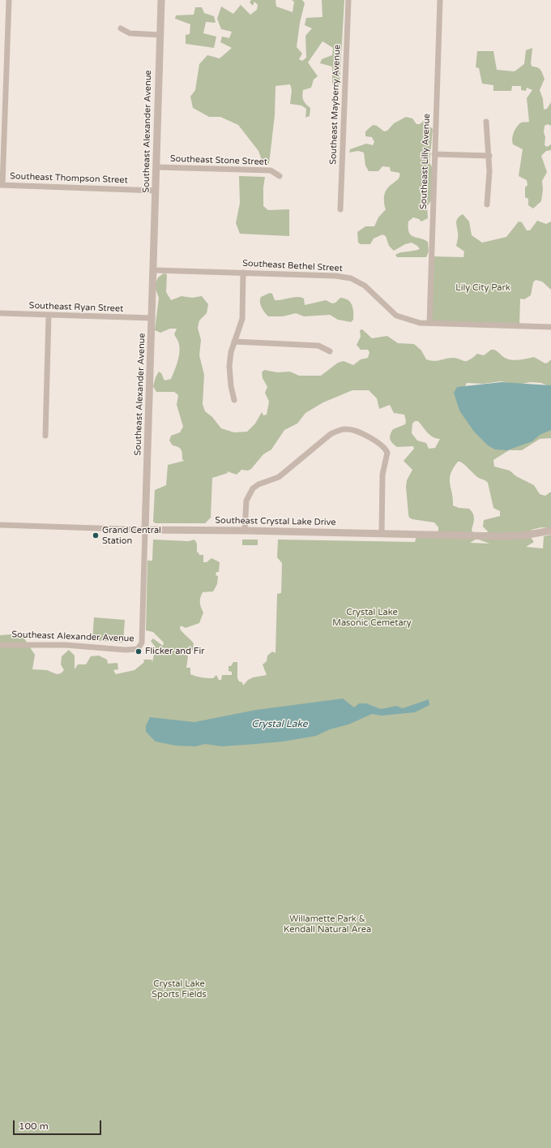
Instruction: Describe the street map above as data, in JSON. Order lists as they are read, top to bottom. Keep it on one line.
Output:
{"streets":{"street":["Southeast Mayberry Avenue","Southeast Alexander Avenue","Southeast Stone Street","Southeast Lilly Avenue","Southeast Thompson Street","Southeast Bethel Street","Southeast Ryan Street","Southeast Crystal Lake Drive"]},"crossings":[["Southeast Alexander Avenue","Southeast Stone Street"],["Southeast Alexander Avenue","Southeast Thompson Street"],["Southeast Alexander Avenue","Southeast Bethel Street"],["Southeast Alexander Avenue","Southeast Ryan Street"],["Southeast Alexander Avenue","Southeast Crystal Lake Drive"],["Southeast Lilly Avenue","Southeast Bethel Street"]],"water":["Crystal Lake"],"parks":["Lily City Park","Crystal Lake Masonic Cemetary","Willamette Park & Kendall Natural Area","Crystal Lake Sports Fields"],"places":["Grand Central Station","Flicker and Fir"],"scale_bar":"100 m"}
